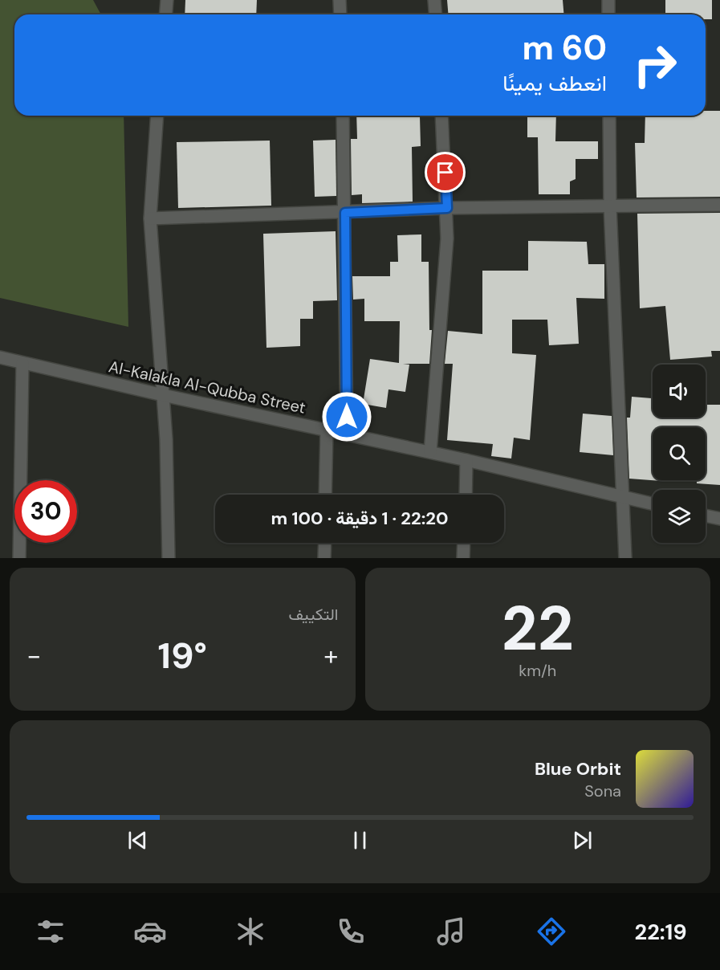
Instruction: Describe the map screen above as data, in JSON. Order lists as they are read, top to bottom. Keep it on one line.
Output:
{"streets":{"street":["Al-Kalakla Al-Qubba Street"]},"page":{"turn":["60 m","انعطف يمينًا"],"limit":"30","trip":"22:20 · 1 دقيقة · 100 m","tile":[["22","km/h"],"التكييف"],"heat":["−","19°","+"],"song":["Blue Orbit","Sona"],"tabs":"22:19"}}
